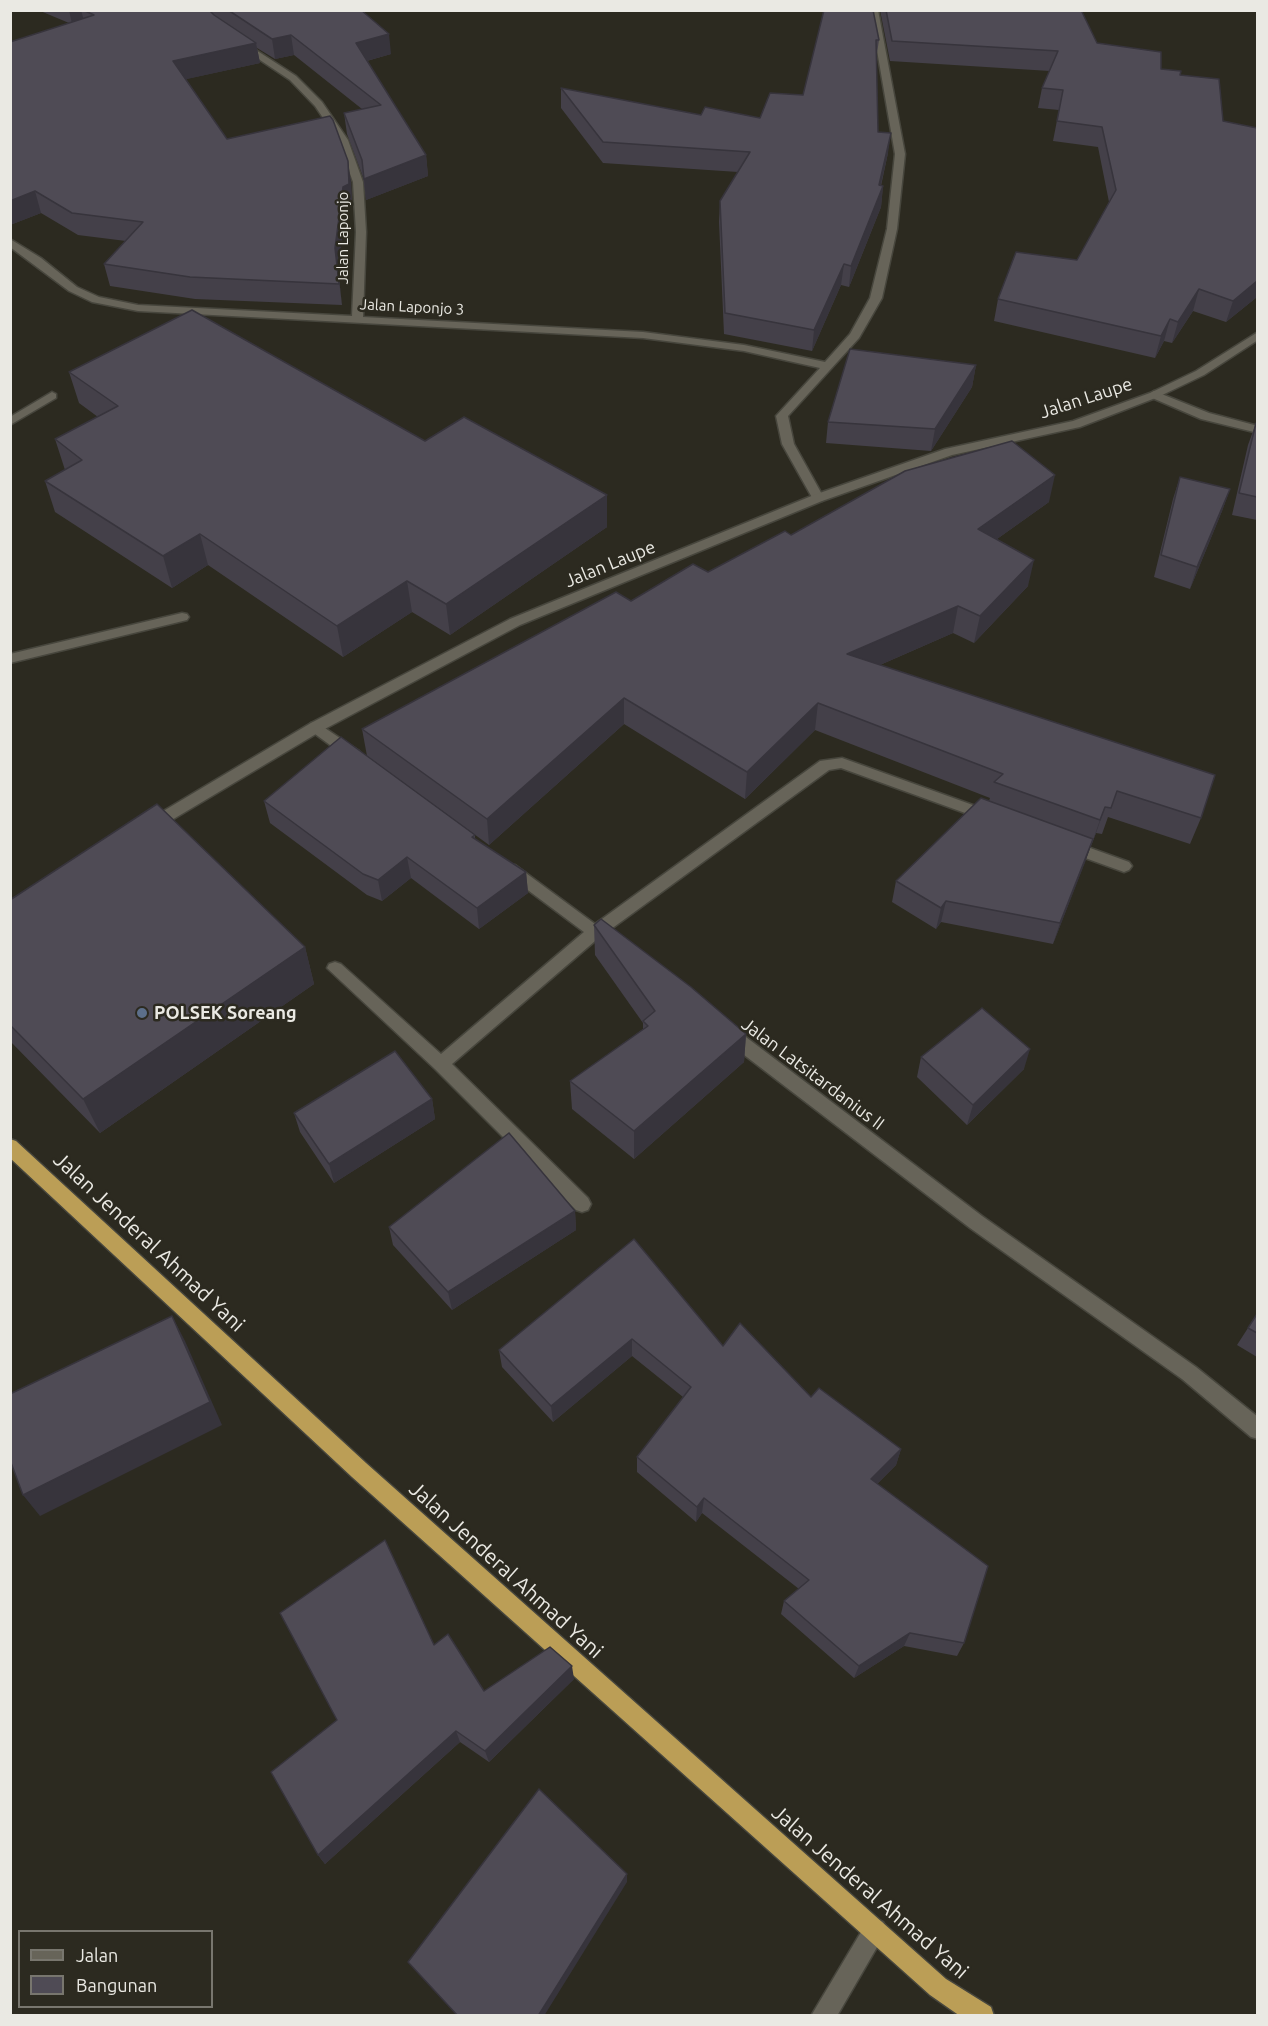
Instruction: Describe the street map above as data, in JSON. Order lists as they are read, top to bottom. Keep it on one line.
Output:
{"streets":{"highway":["Jalan Jenderal Ahmad Yani"],"street":["Jalan Laponjo","Jalan Laponjo 3","Jalan Laupe","Jalan Latsitardanius II"]},"crossings":[["Jalan Laponjo","Jalan Laponjo 3"]],"places":["POLSEK Soreang"],"legend":["Jalan","Bangunan"]}
